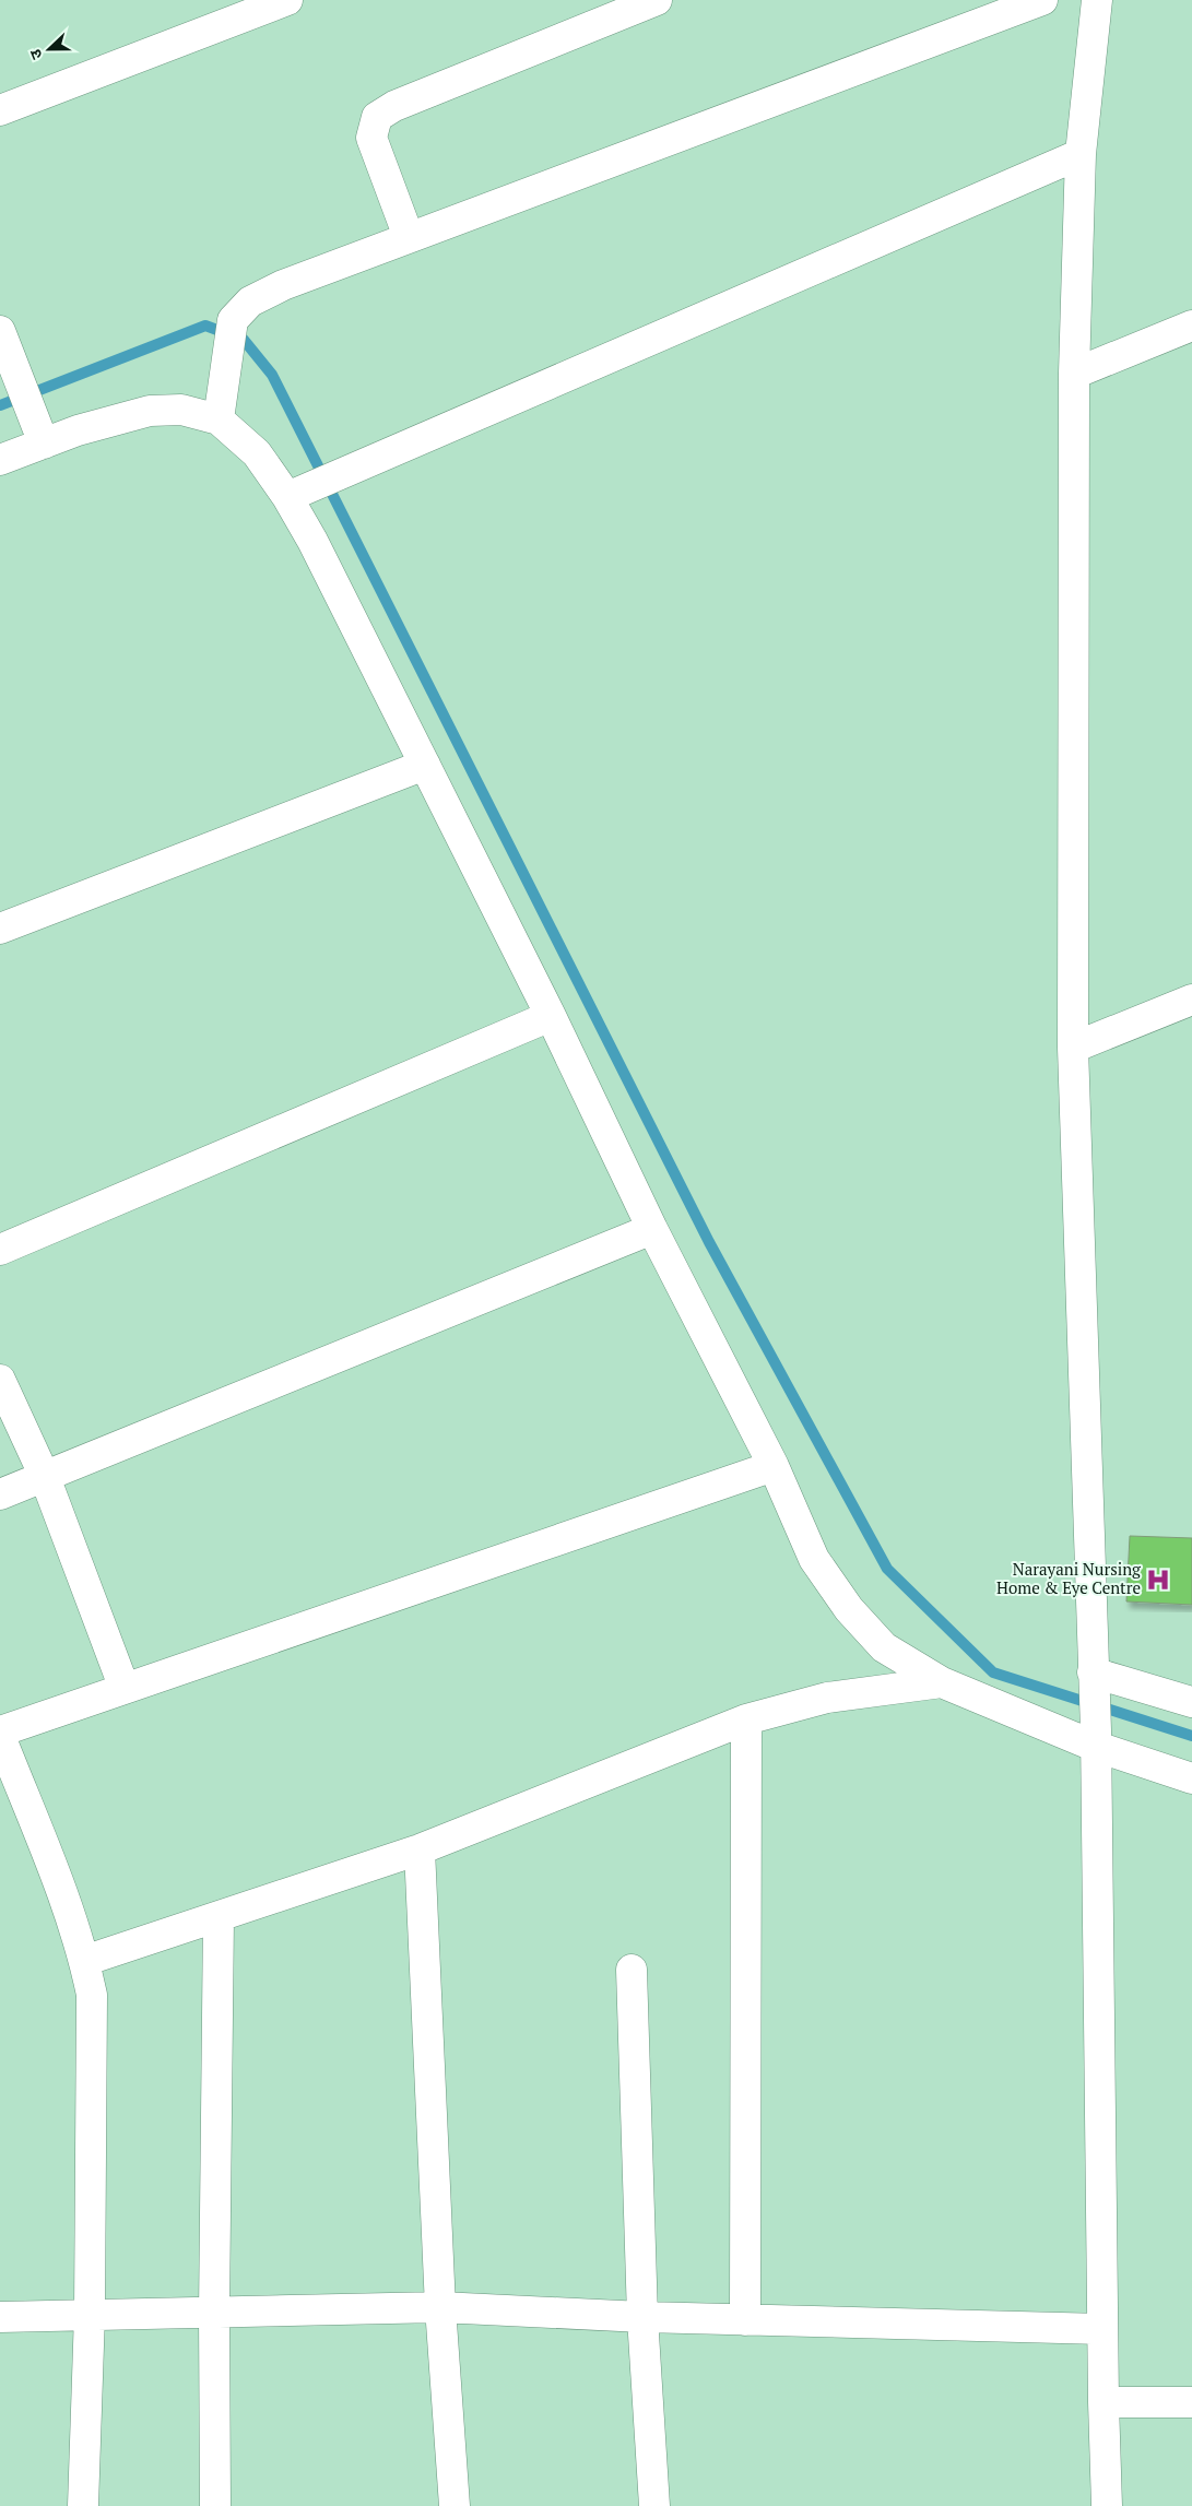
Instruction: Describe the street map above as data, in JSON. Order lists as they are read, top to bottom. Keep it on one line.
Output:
{"places":{"hospital":["Narayani Nursing Home & Eye Centre"]},"north":"left"}
